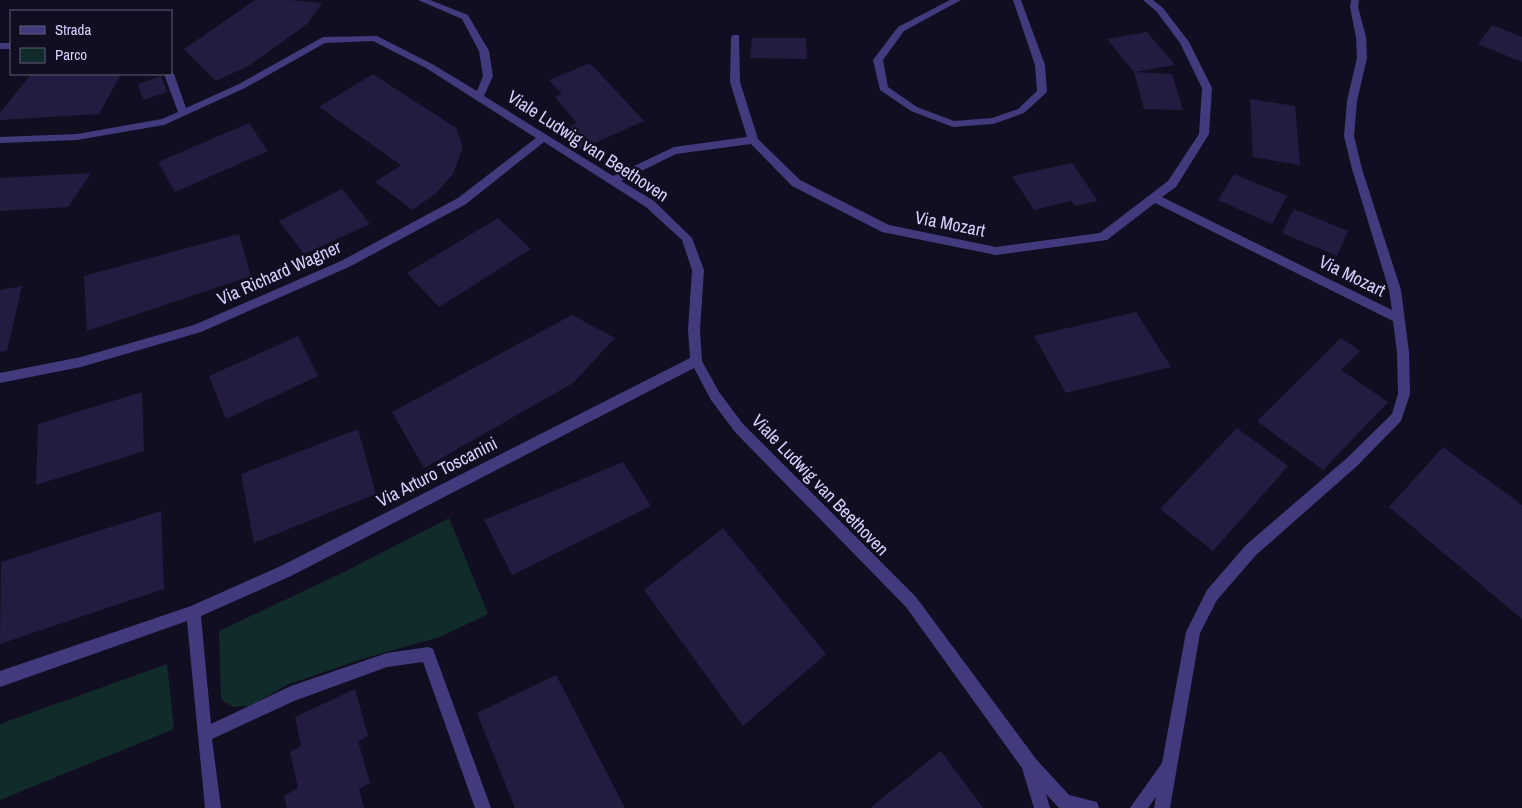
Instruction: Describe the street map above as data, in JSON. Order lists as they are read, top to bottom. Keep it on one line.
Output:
{"streets":{"street":["Viale Ludwig van Beethoven","Via Mozart","Via Richard Wagner","Via Arturo Toscanini"]},"crossings":[["Viale Ludwig van Beethoven","Via Richard Wagner"],["Viale Ludwig van Beethoven","Via Arturo Toscanini"]],"legend":["Strada","Parco"]}
